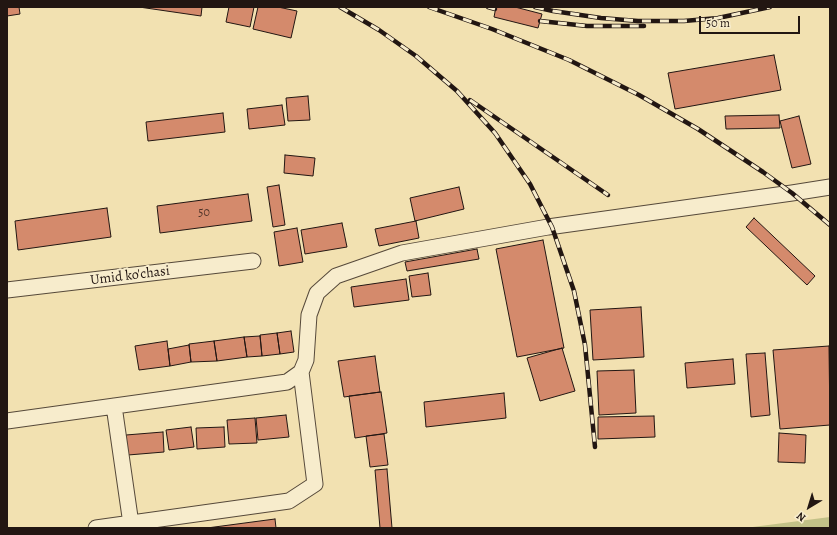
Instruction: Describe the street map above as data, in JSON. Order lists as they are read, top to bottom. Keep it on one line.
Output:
{"streets":{"street":["Umid ko'chasi"]},"house_numbers":["50"],"scale_bar":"50 m","north":"bottom left"}
